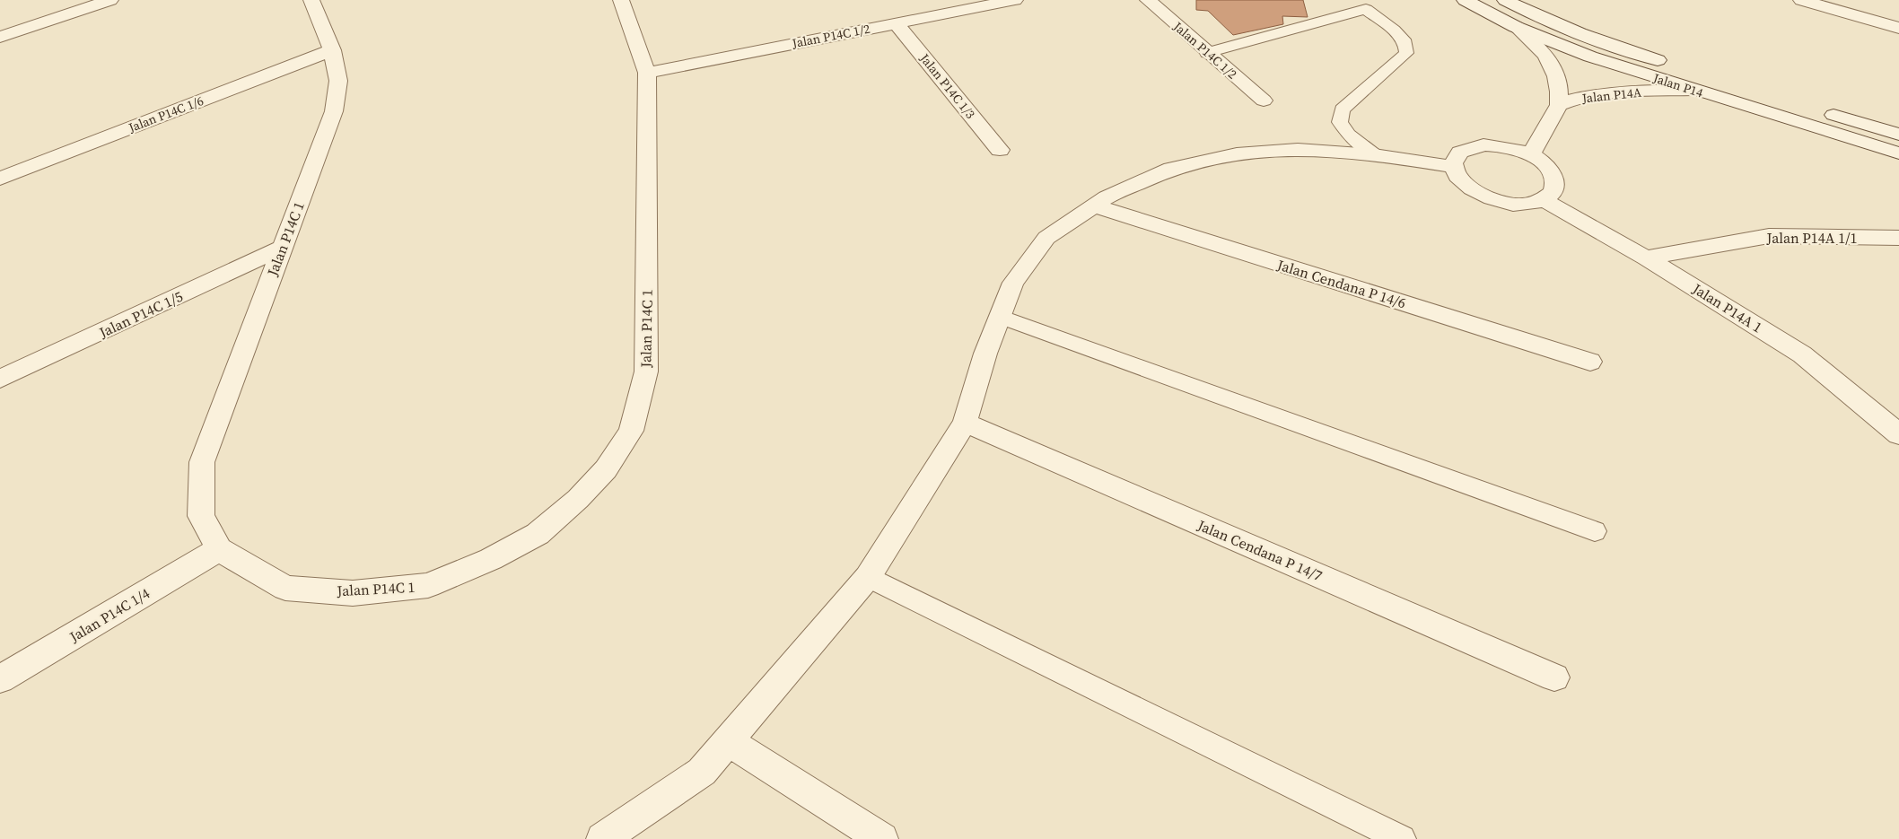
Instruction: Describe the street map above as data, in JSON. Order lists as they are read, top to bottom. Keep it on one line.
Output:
{"streets":{"street":["Jalan P14C 1/2","Jalan P14","Jalan P14C 1/3","Jalan P14A","Jalan P14C 1/6","Jalan P14A 1/1","Jalan P14C 1","Jalan Cendana P 14/6","Jalan P14A 1","Jalan P14C 1/5","Jalan Cendana P 14/7","Jalan P14C 1/4"]},"crossings":[["Jalan P14C 1/2","Jalan P14C 1/3"],["Jalan P14C 1/2","Jalan P14C 1"],["Jalan P14","Jalan P14A"],["Jalan P14C 1/6","Jalan P14C 1"],["Jalan P14A 1/1","Jalan P14A 1"],["Jalan P14C 1","Jalan P14C 1/5"],["Jalan P14C 1","Jalan P14C 1/4"]]}
